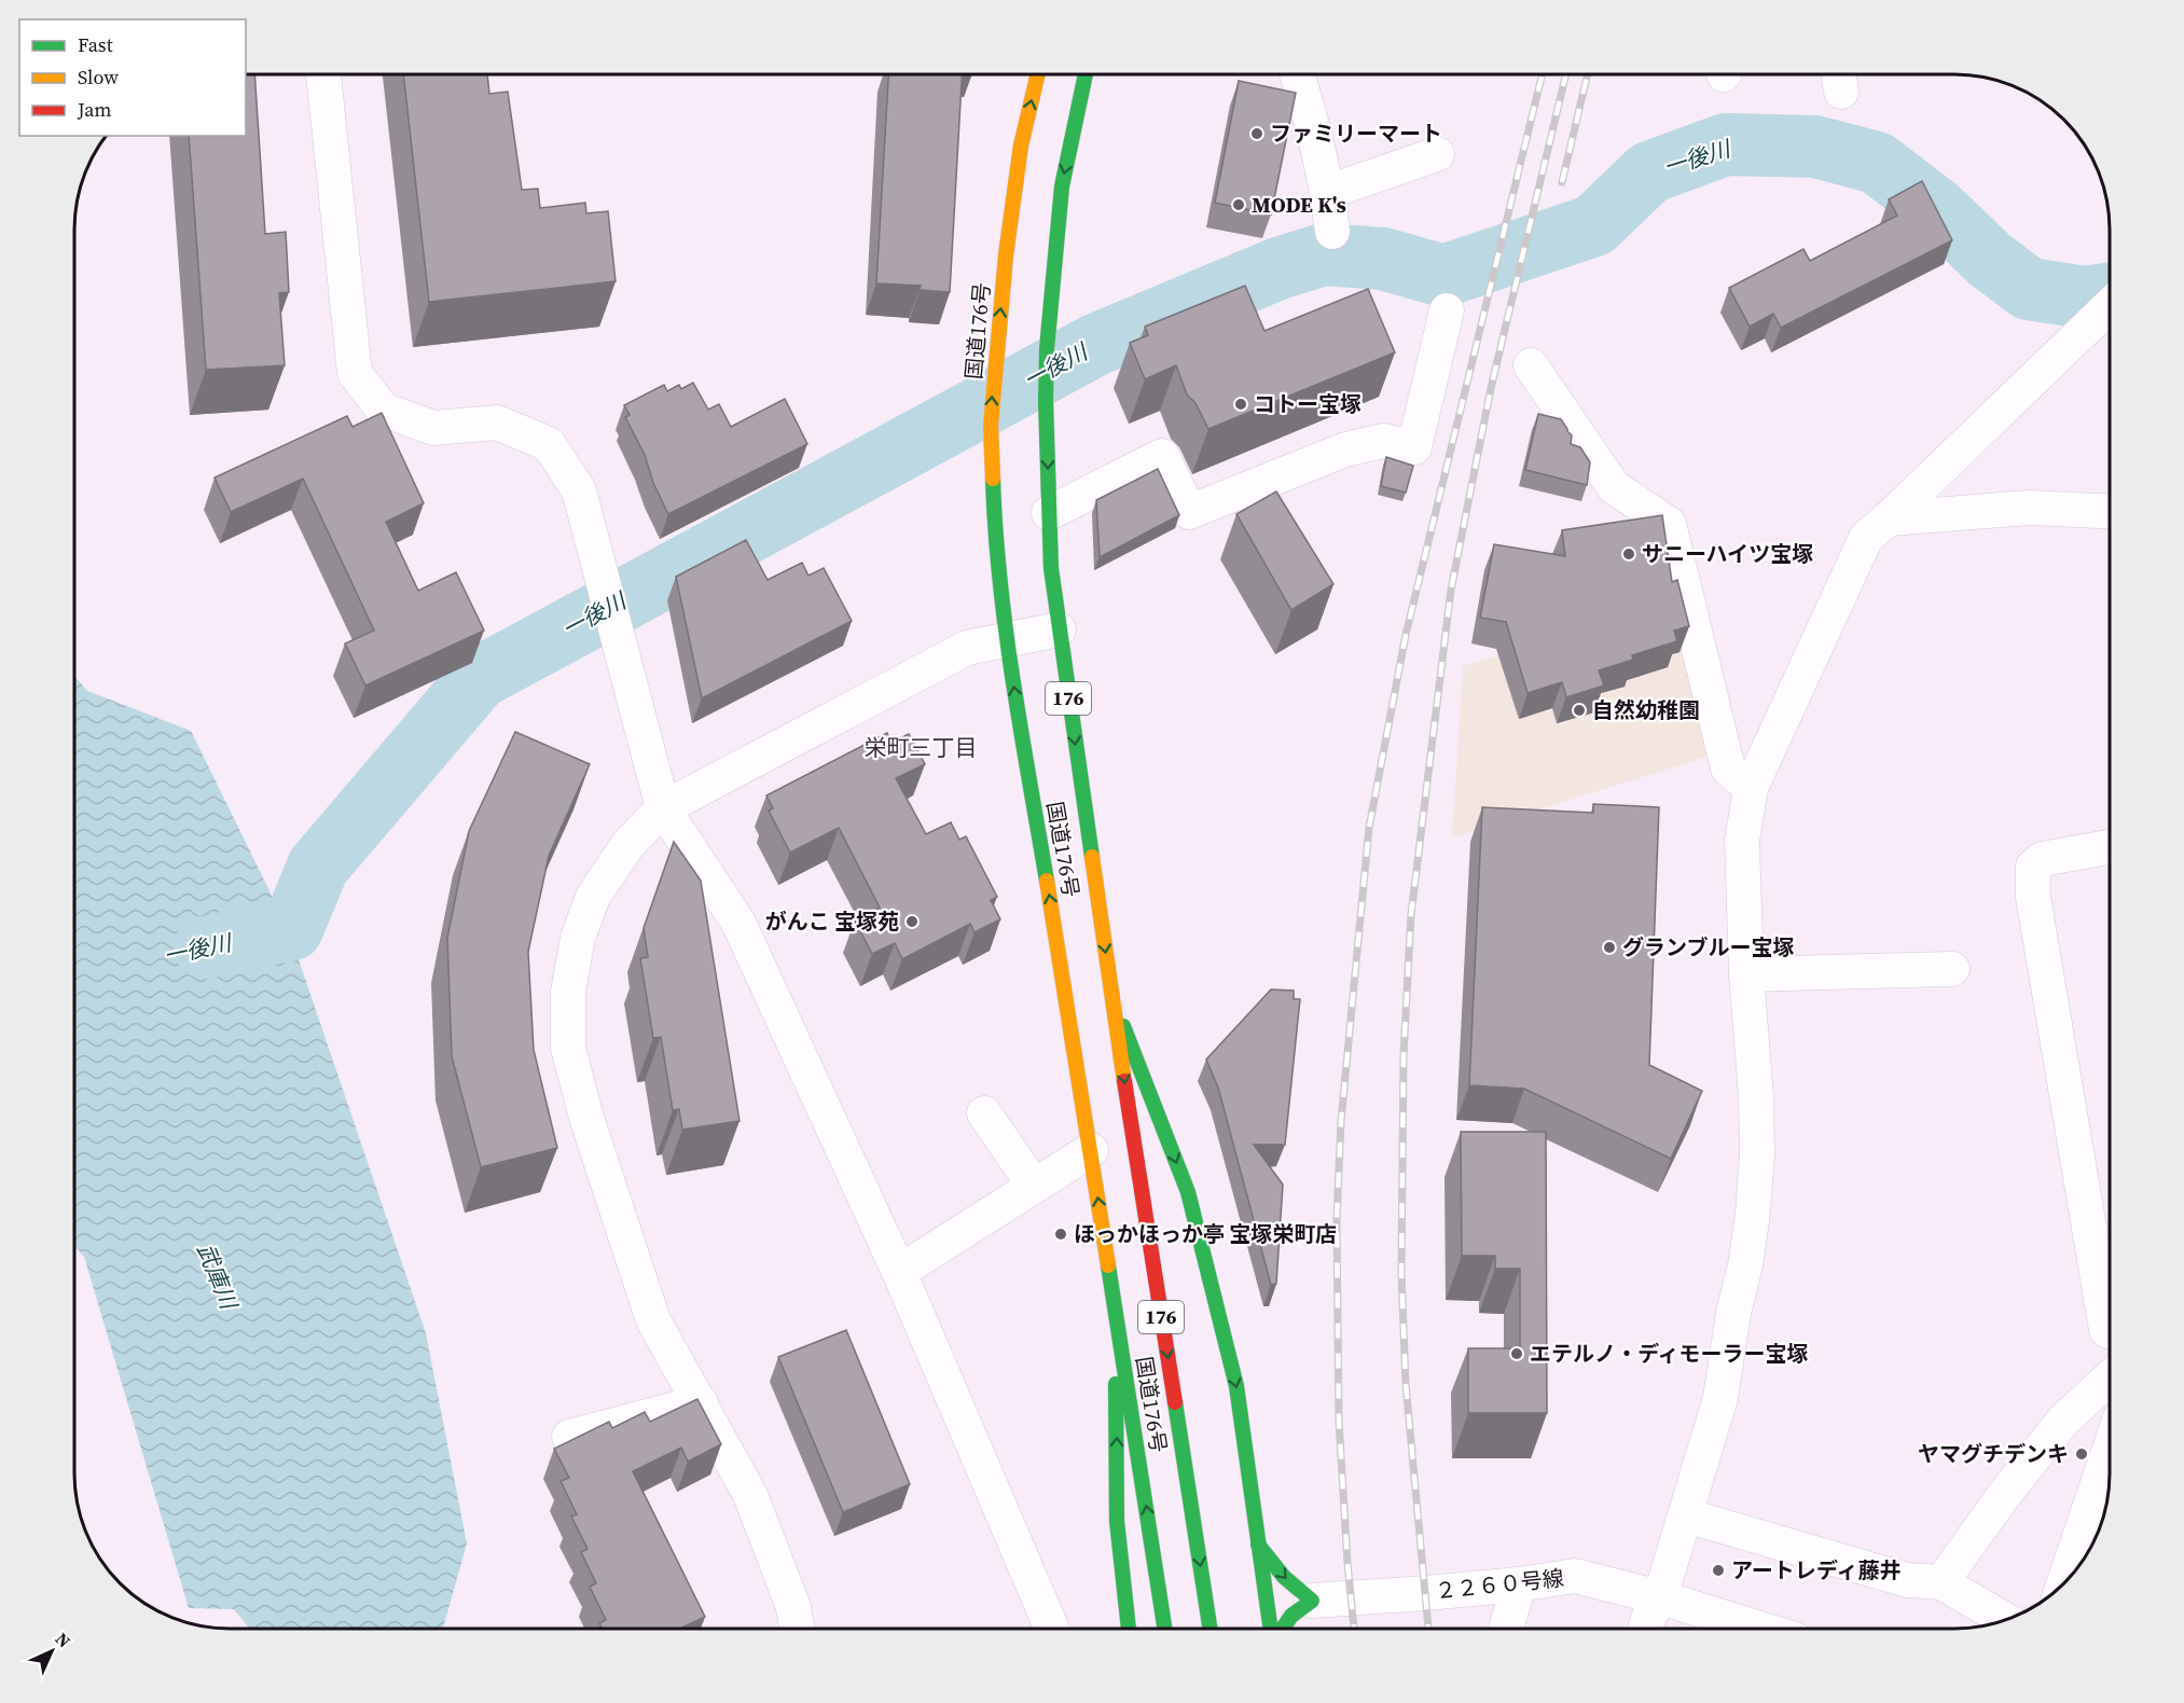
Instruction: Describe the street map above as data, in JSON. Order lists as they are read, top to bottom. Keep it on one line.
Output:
{"streets":{"main road":["国道176号","176"],"street":["２２６０号線"]},"districts":["栄町三丁目"],"water":["一後川","武庫川"],"places":["ファミリーマート","MODE K's","コトー宝塚","サニーハイツ宝塚","自然幼稚園","がんこ 宝塚苑","グランブルー宝塚","ほっかほっか亭 宝塚栄町店","エテルノ・ディモーラー宝塚","ヤマグチデンキ","アートレディ藤井"],"legend":["Fast","Slow","Jam"],"north":"top right"}
